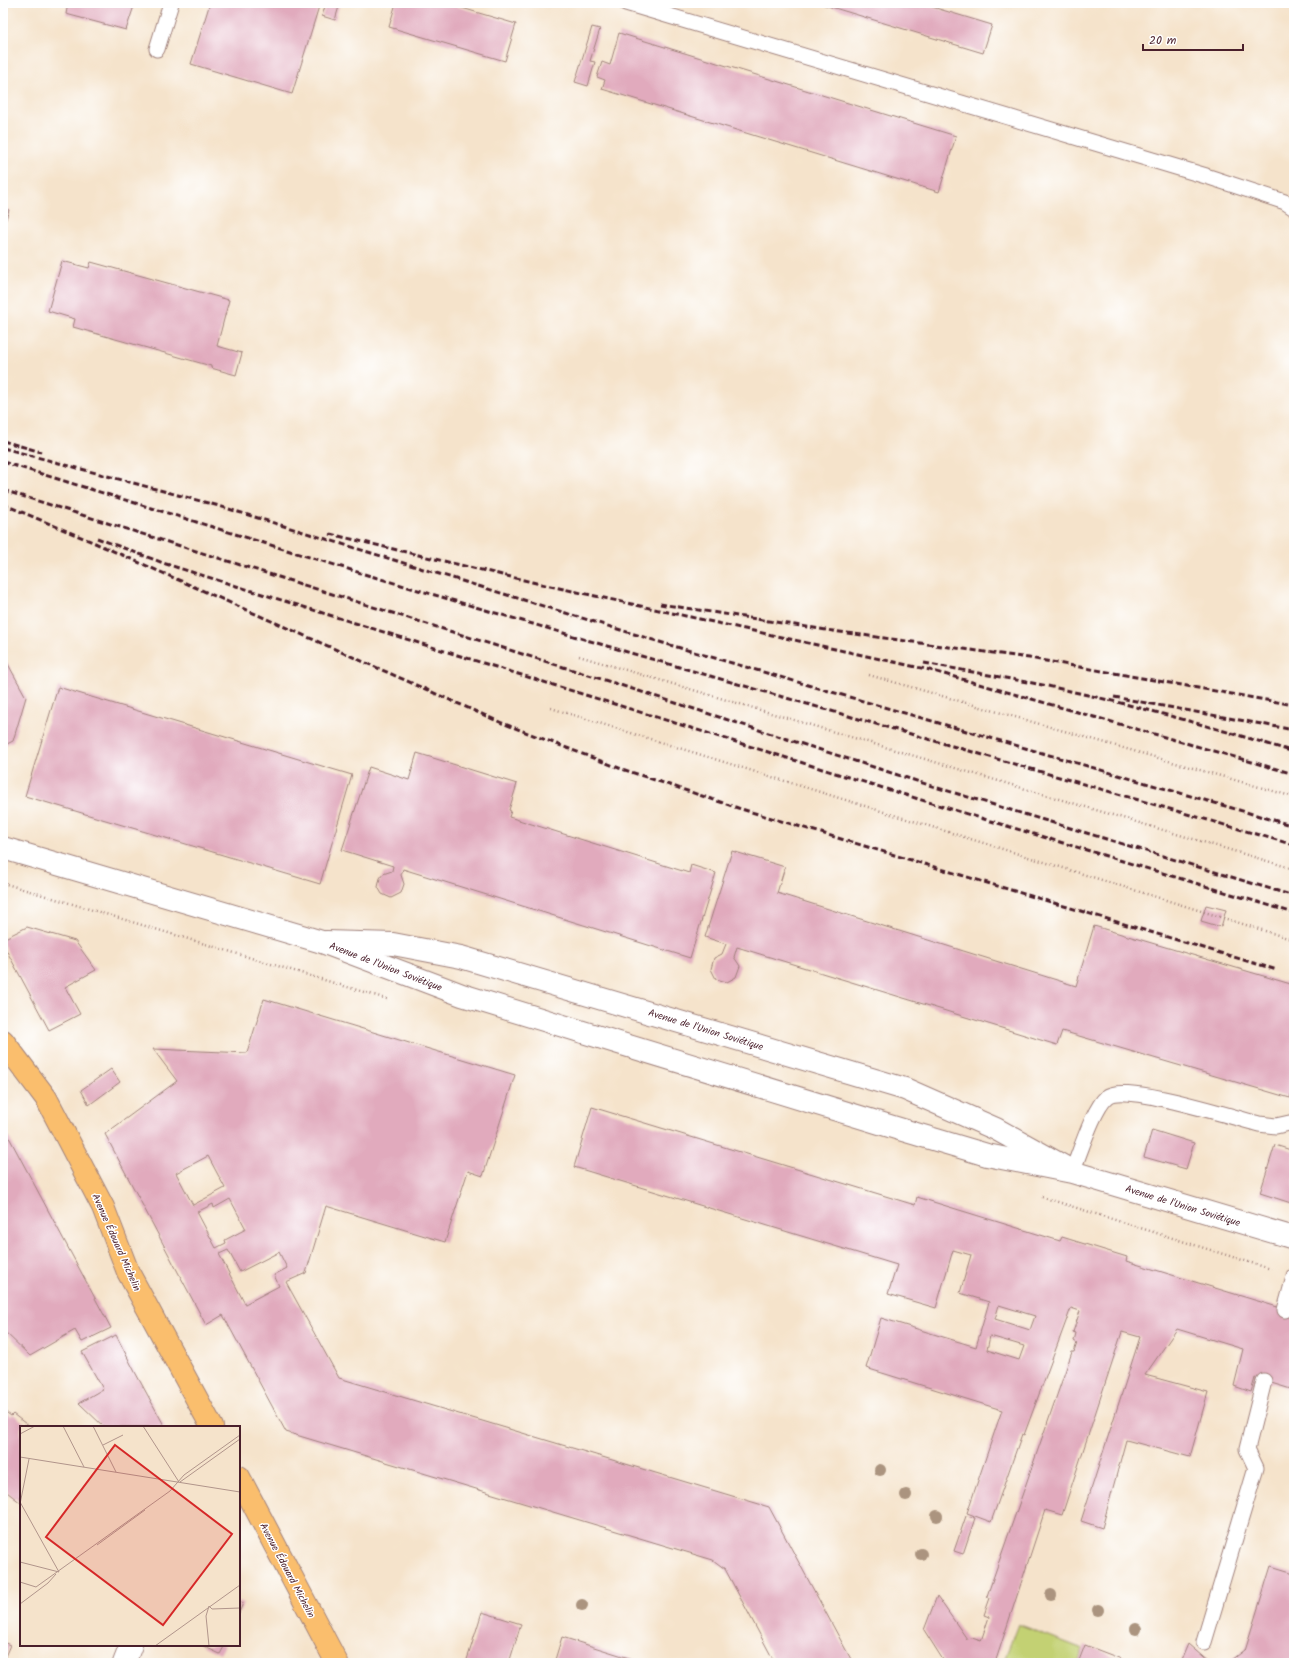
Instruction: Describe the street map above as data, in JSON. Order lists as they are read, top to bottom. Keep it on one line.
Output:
{"streets":{"main road":["Avenue Édouard Michelin"],"street":["Avenue de l'Union Soviétique"]},"scale_bar":"20 m"}
